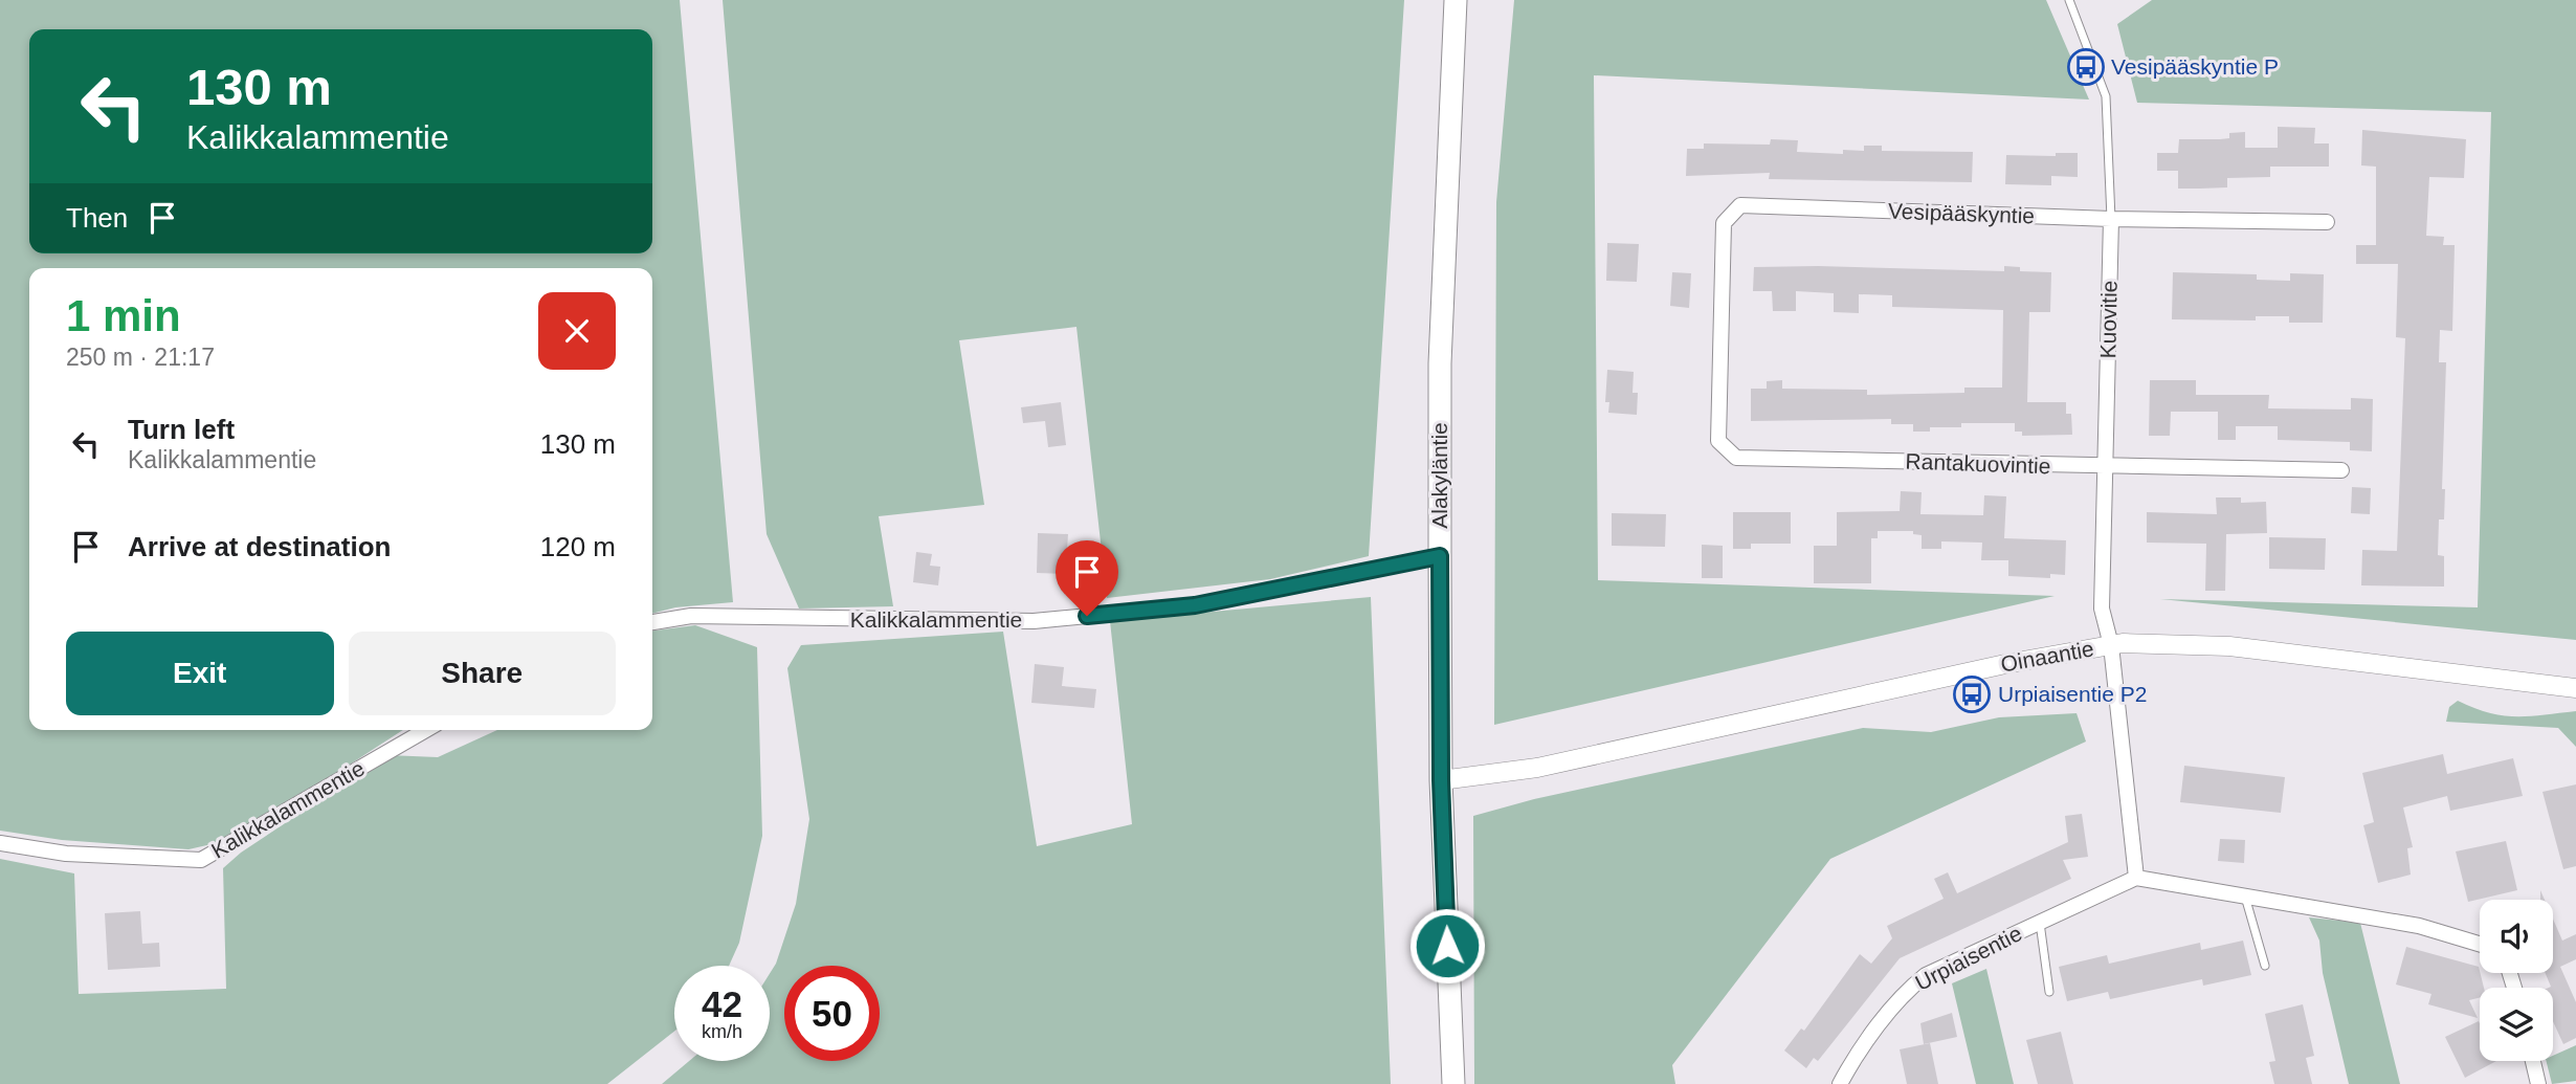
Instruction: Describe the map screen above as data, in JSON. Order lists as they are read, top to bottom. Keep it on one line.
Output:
{"streets":{"main road":["Alakyläntie"],"street":["Vesipääskyntie","Kuovitie","Rantakuovintie","Kalikkalammentie","Oinaantie","Urpiaisentie"]},"crossings":[["Vesipääskyntie","Kuovitie"],["Vesipääskyntie","Rantakuovintie"],["Kuovitie","Rantakuovintie"],["Kuovitie","Oinaantie"],["Alakyläntie","Kalikkalammentie"],["Alakyläntie","Oinaantie"]],"places":{"bus stop":["Vesipääskyntie P","Urpiaisentie P2"]},"page":{"turn":["130 m","Kalikkalammentie"],"then":"Then","heading":["1 min","250 m · 21:17"],"list":[{"name":"Turn left","note":"Kalikkalammentie","value":"130 m"},{"name":"Arrive at destination","value":"120 m"}],"buttons":["Exit","Share"],"speed":"42 km/h","limit":"50"}}
